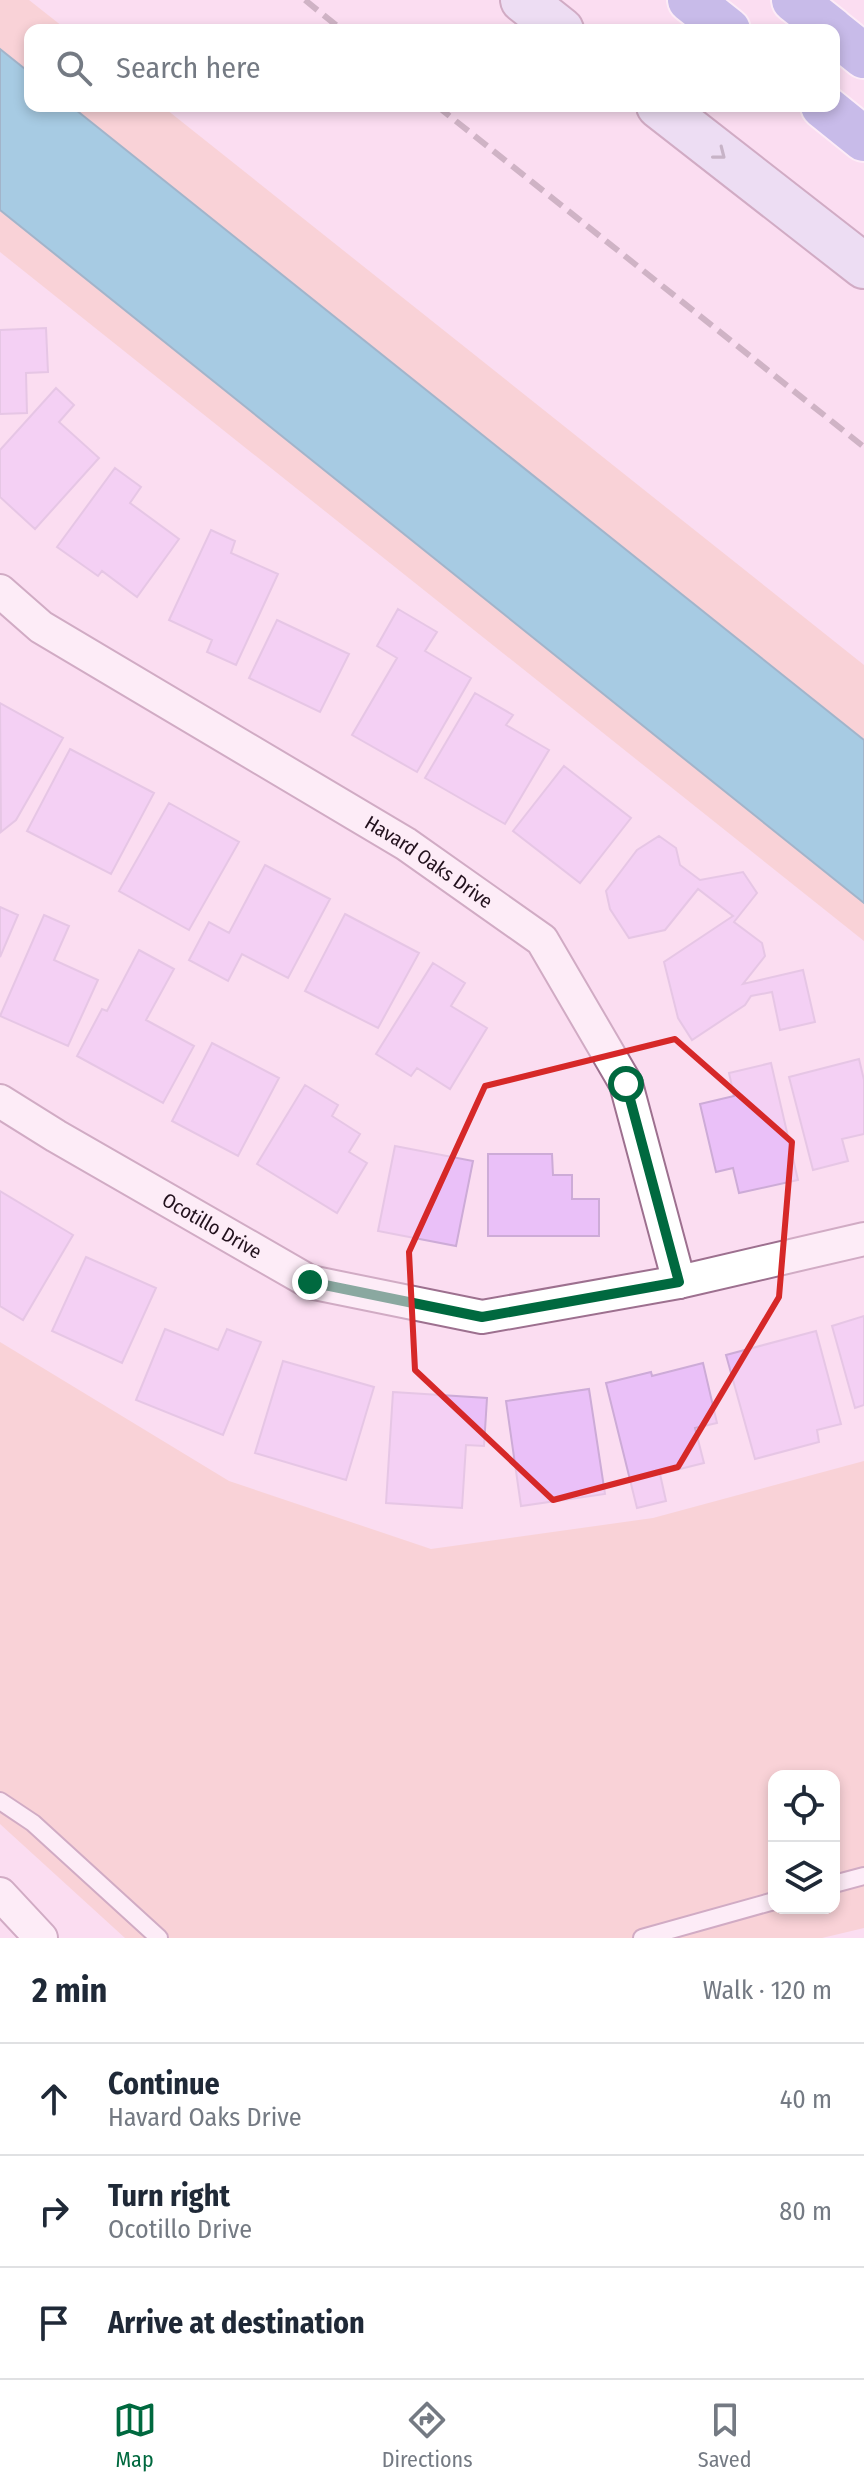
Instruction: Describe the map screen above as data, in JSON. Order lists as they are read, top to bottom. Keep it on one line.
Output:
{"streets":{"street":["Havard Oaks Drive","Ocotillo Drive"]},"crossings":[["Havard Oaks Drive","Ocotillo Drive"]],"page":{"search":"Search here","heading":["2 min","Walk · 120 m"],"list":[["Continue","Havard Oaks Drive","40 m"],["Turn right","Ocotillo Drive","80 m"],"Arrive at destination"],"nav":["Map","Directions","Saved"]}}
